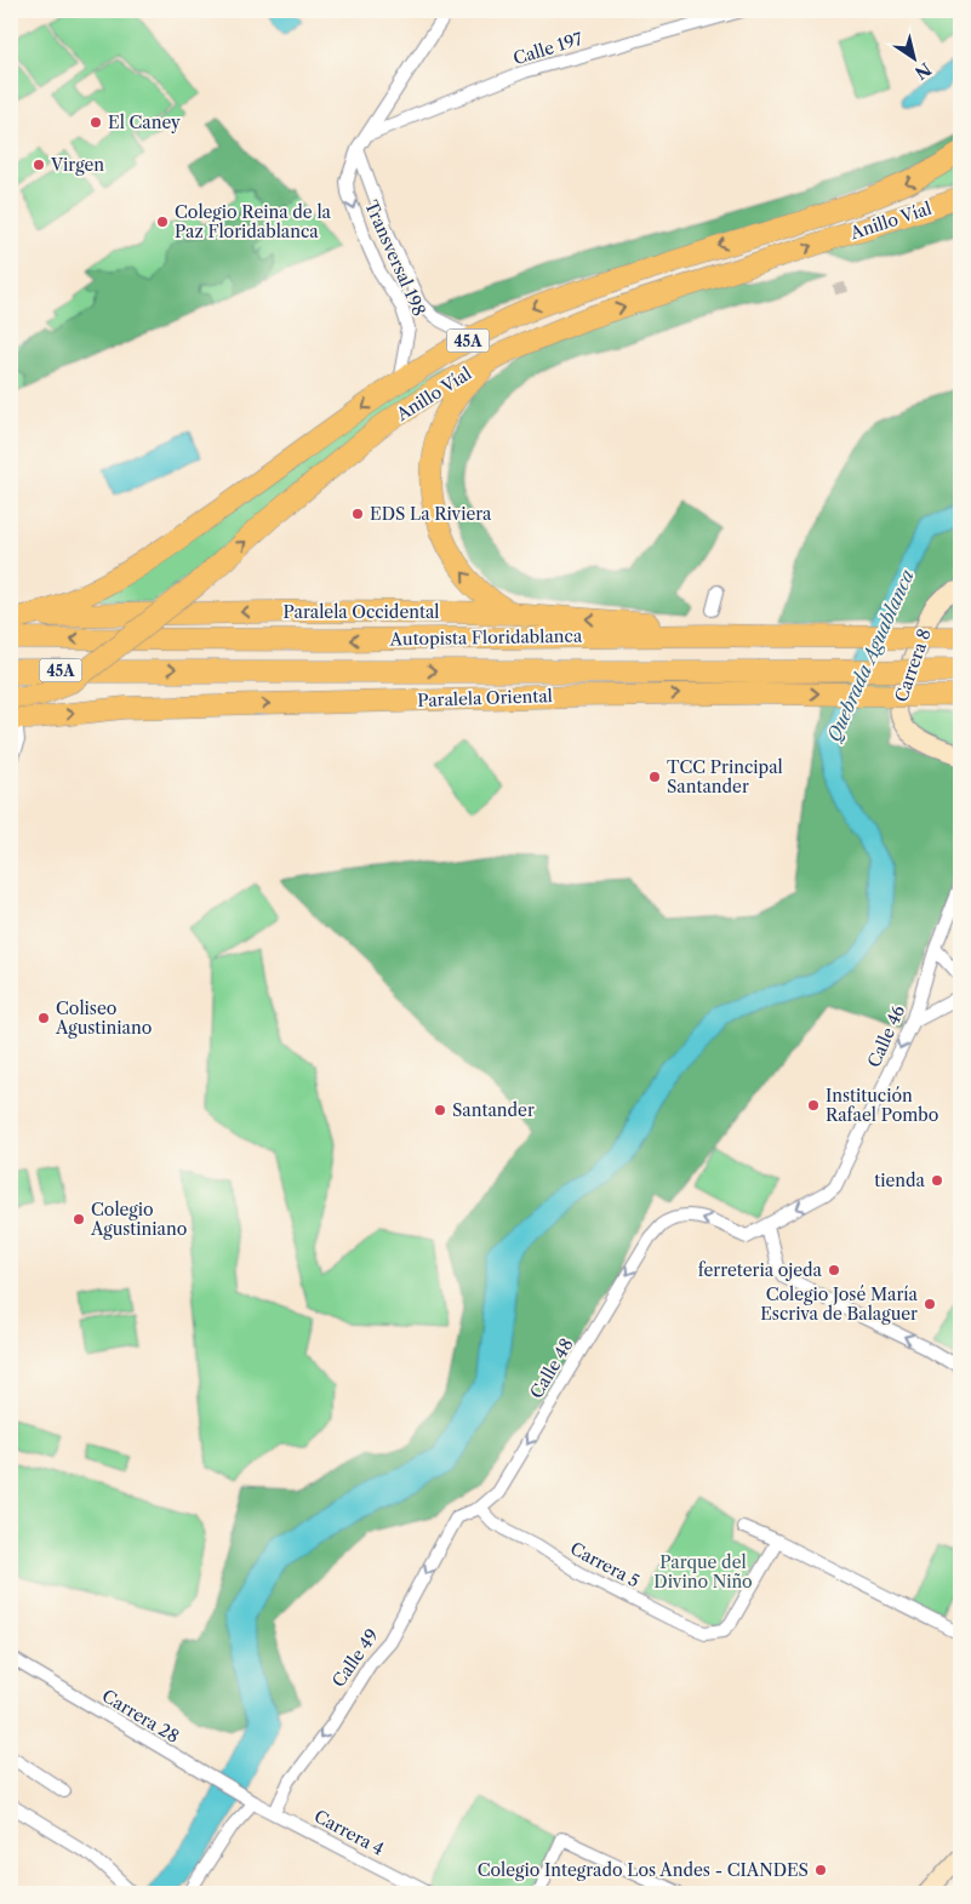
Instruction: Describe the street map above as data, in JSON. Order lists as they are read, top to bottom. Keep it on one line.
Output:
{"streets":{"highway":["Anillo Víal","45A","Paralela Occidental","Autopista Floridablanca","Paralela Oriental"],"main road":["Carrera 8"],"street":["Calle 197","Transversal 198","Calle 46","Calle 48","Carrera 5","Calle 49","Carrera 28","Carrera 4"]},"crossings":[["Calle 197","Transversal 198"],["Anillo Víal","Transversal 198"],["Anillo Víal","Paralela Occidental"],["Anillo Víal","Paralela Oriental"],["Paralela Occidental","Autopista Floridablanca"],["Calle 46","Calle 48"],["Calle 48","Carrera 5"],["Calle 48","Calle 49"],["Calle 49","Carrera 4"],["Carrera 28","Carrera 4"]],"one_way":["Transversal 198","Paralela Occidental","Paralela Oriental","Calle 46","Calle 48","Calle 49"],"water":["Quebrada Aguablanca"],"parks":["Parque del Divino Niño"],"places":["El Caney","Virgen","Colegio Reina de la Paz Floridablanca","EDS La Riviera","TCC Principal Santander","Coliseo Agustiniano","Institución Rafael Pombo","Santander","tienda","Colegio Agustiniano","ferreteria ojeda","Colegio José María Escriva de Balaguer","Colegio Integrado Los Andes - CIANDES"],"north":"bottom right"}
